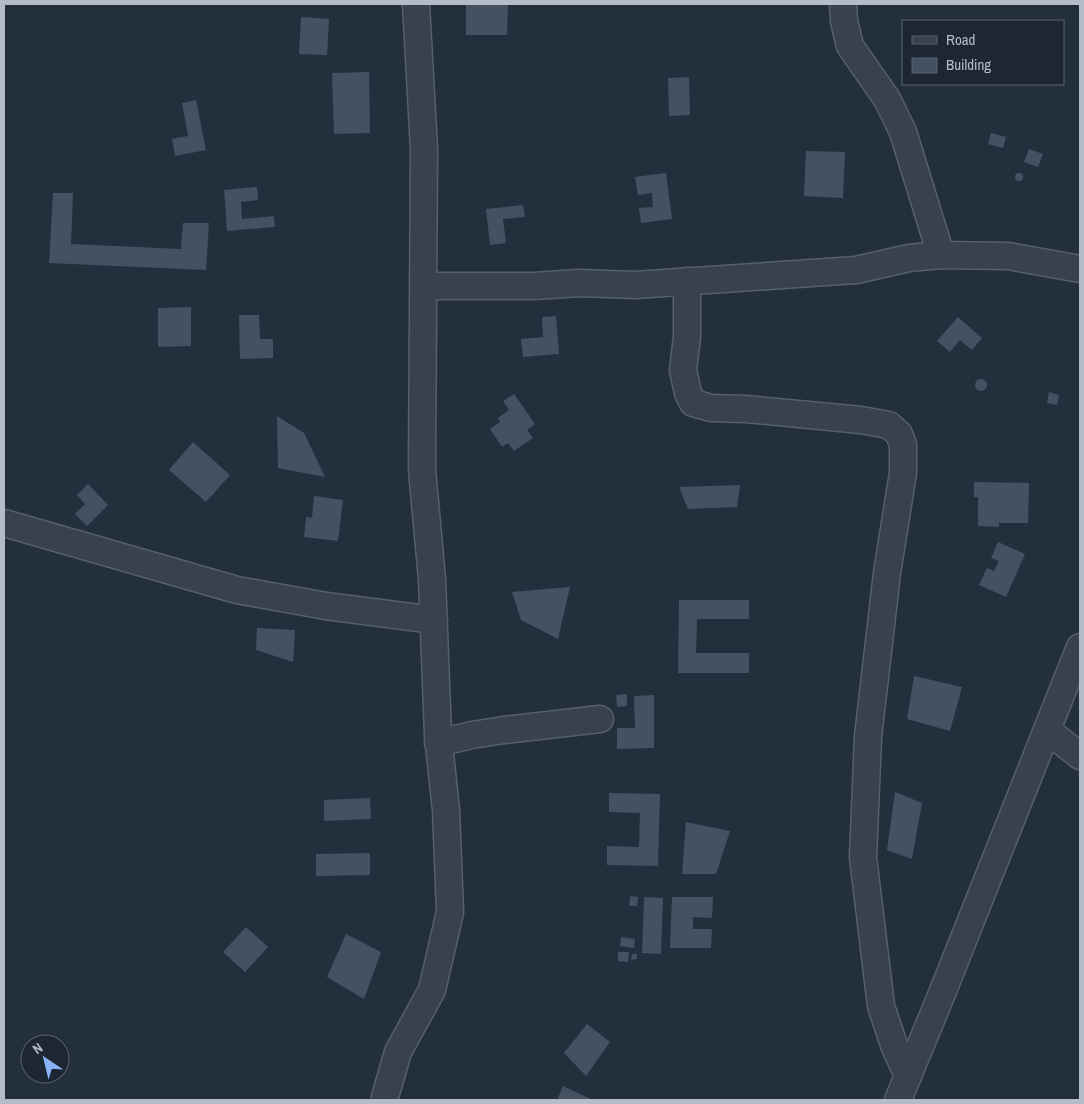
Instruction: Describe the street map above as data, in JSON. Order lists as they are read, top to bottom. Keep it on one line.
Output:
{"legend":["Road","Building"],"north":"top left"}
